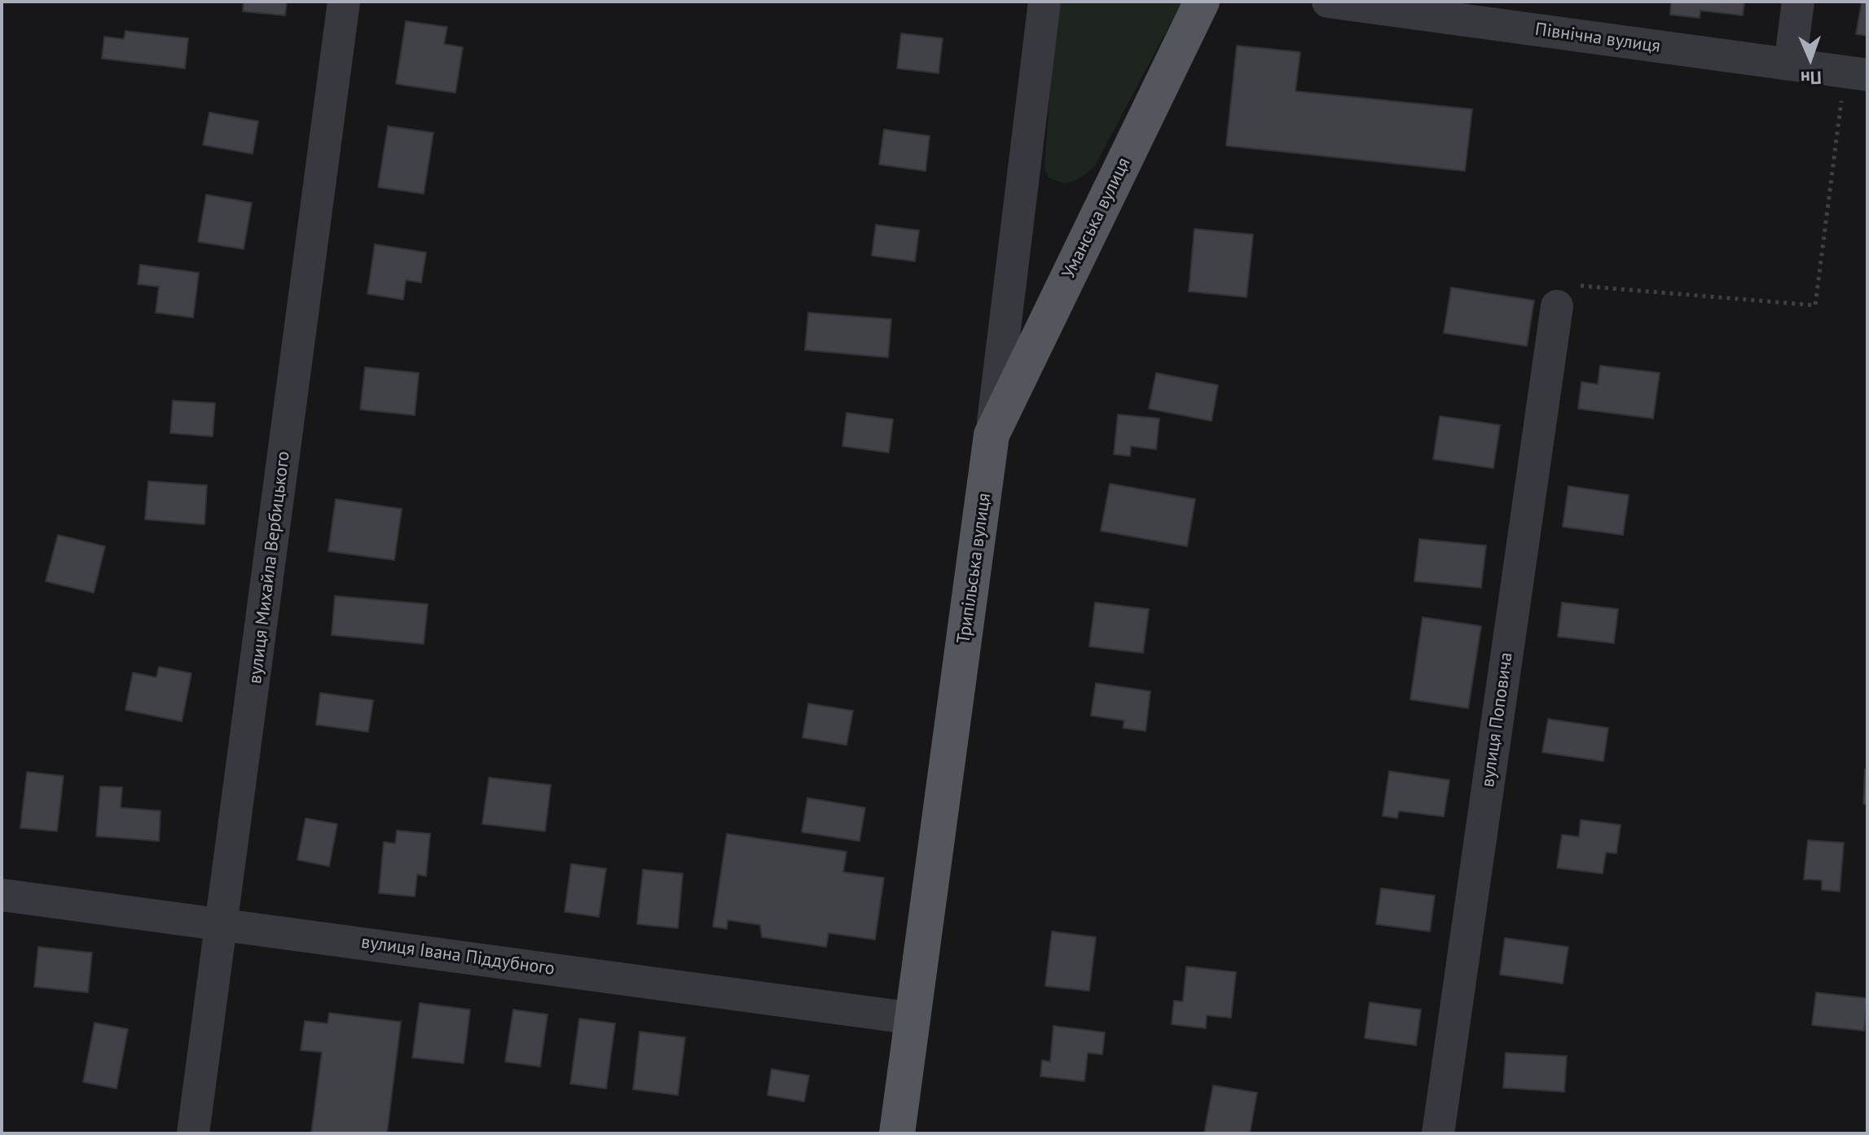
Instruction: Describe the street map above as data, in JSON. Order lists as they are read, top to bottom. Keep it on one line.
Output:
{"streets":{"main road":["Уманська вулиця","Трипільська вулиця"],"street":["Північна вулиця","вулиця Михайла Вербицького","вулиця Поповича","вулиця Івана Піддубного"]},"crossings":[["Уманська вулиця","Трипільська вулиця"],["вулиця Михайла Вербицького","вулиця Івана Піддубного"],["Трипільська вулиця","вулиця Івана Піддубного"]],"north":"bottom"}
